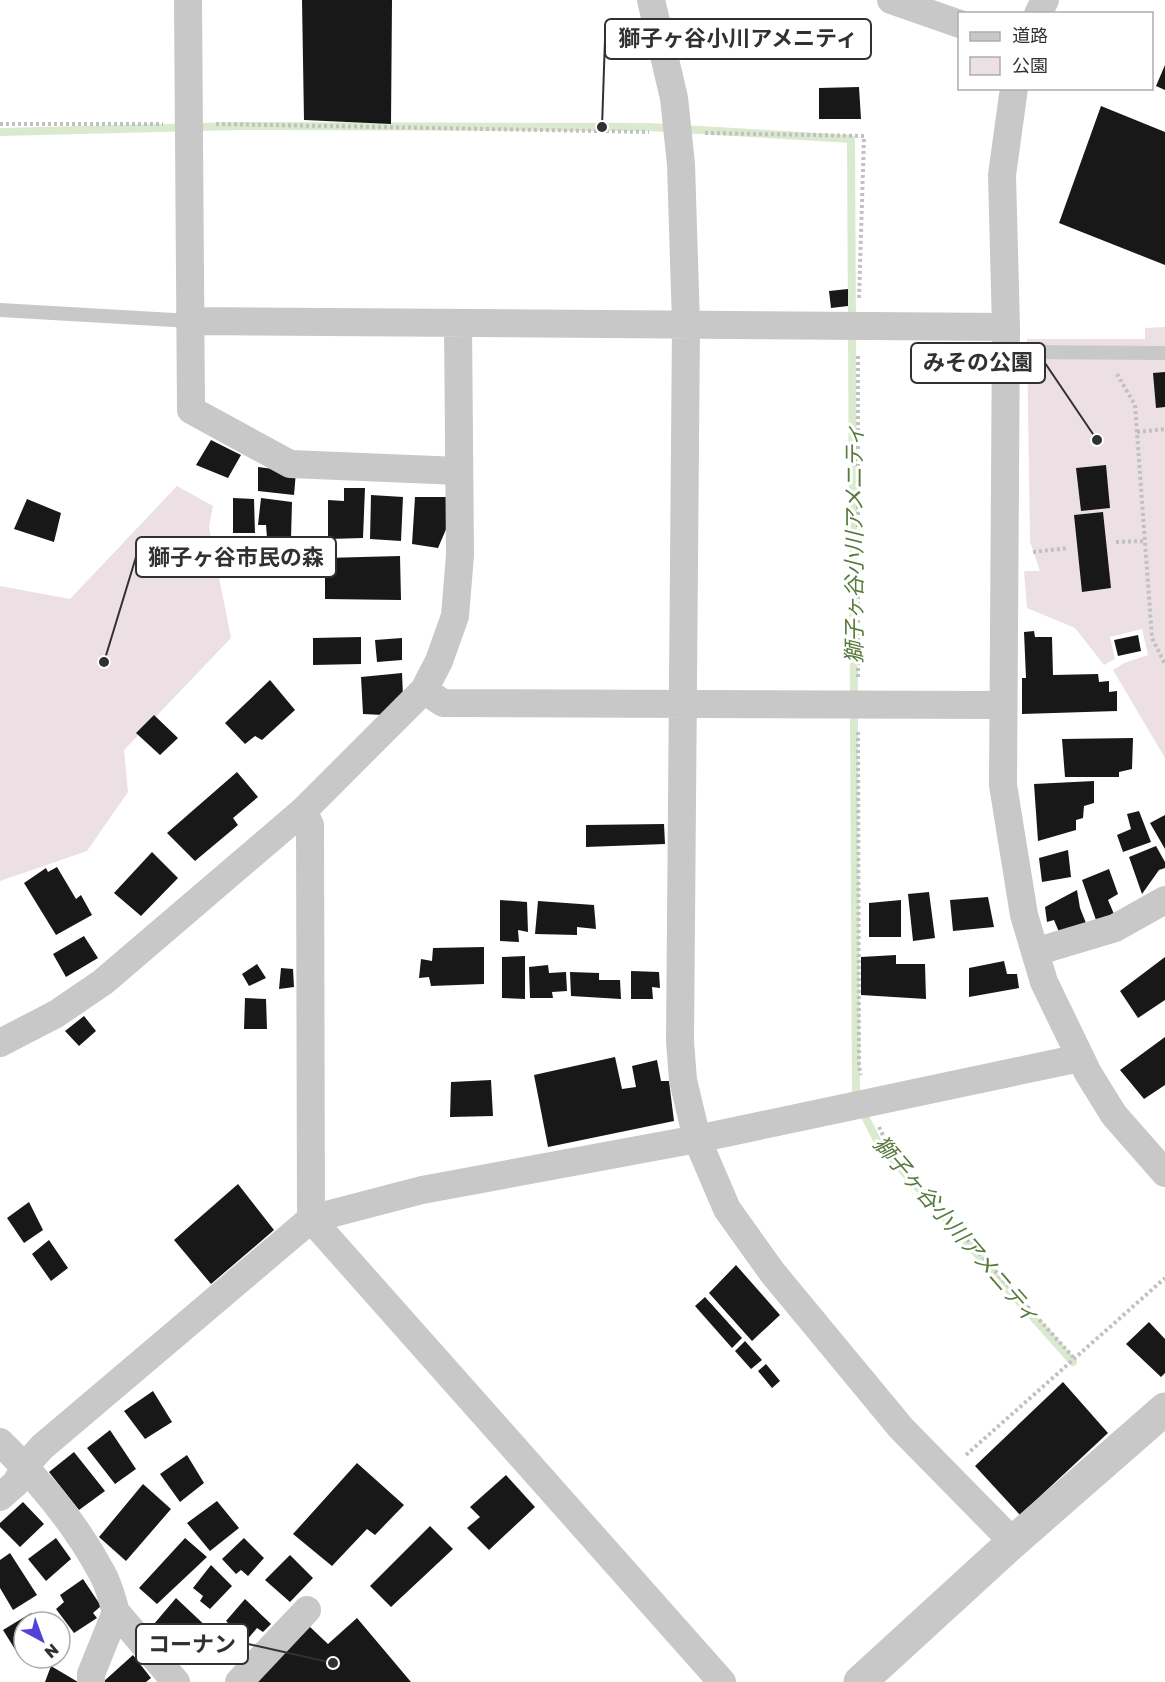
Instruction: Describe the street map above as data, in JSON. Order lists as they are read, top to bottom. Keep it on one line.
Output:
{"water":["獅子ヶ谷小川アメニティ"],"places":["獅子ヶ谷小川アメニティ","みその公園","獅子ヶ谷市民の森","コーナン"],"legend":["道路","公園"],"north":"bottom right"}
